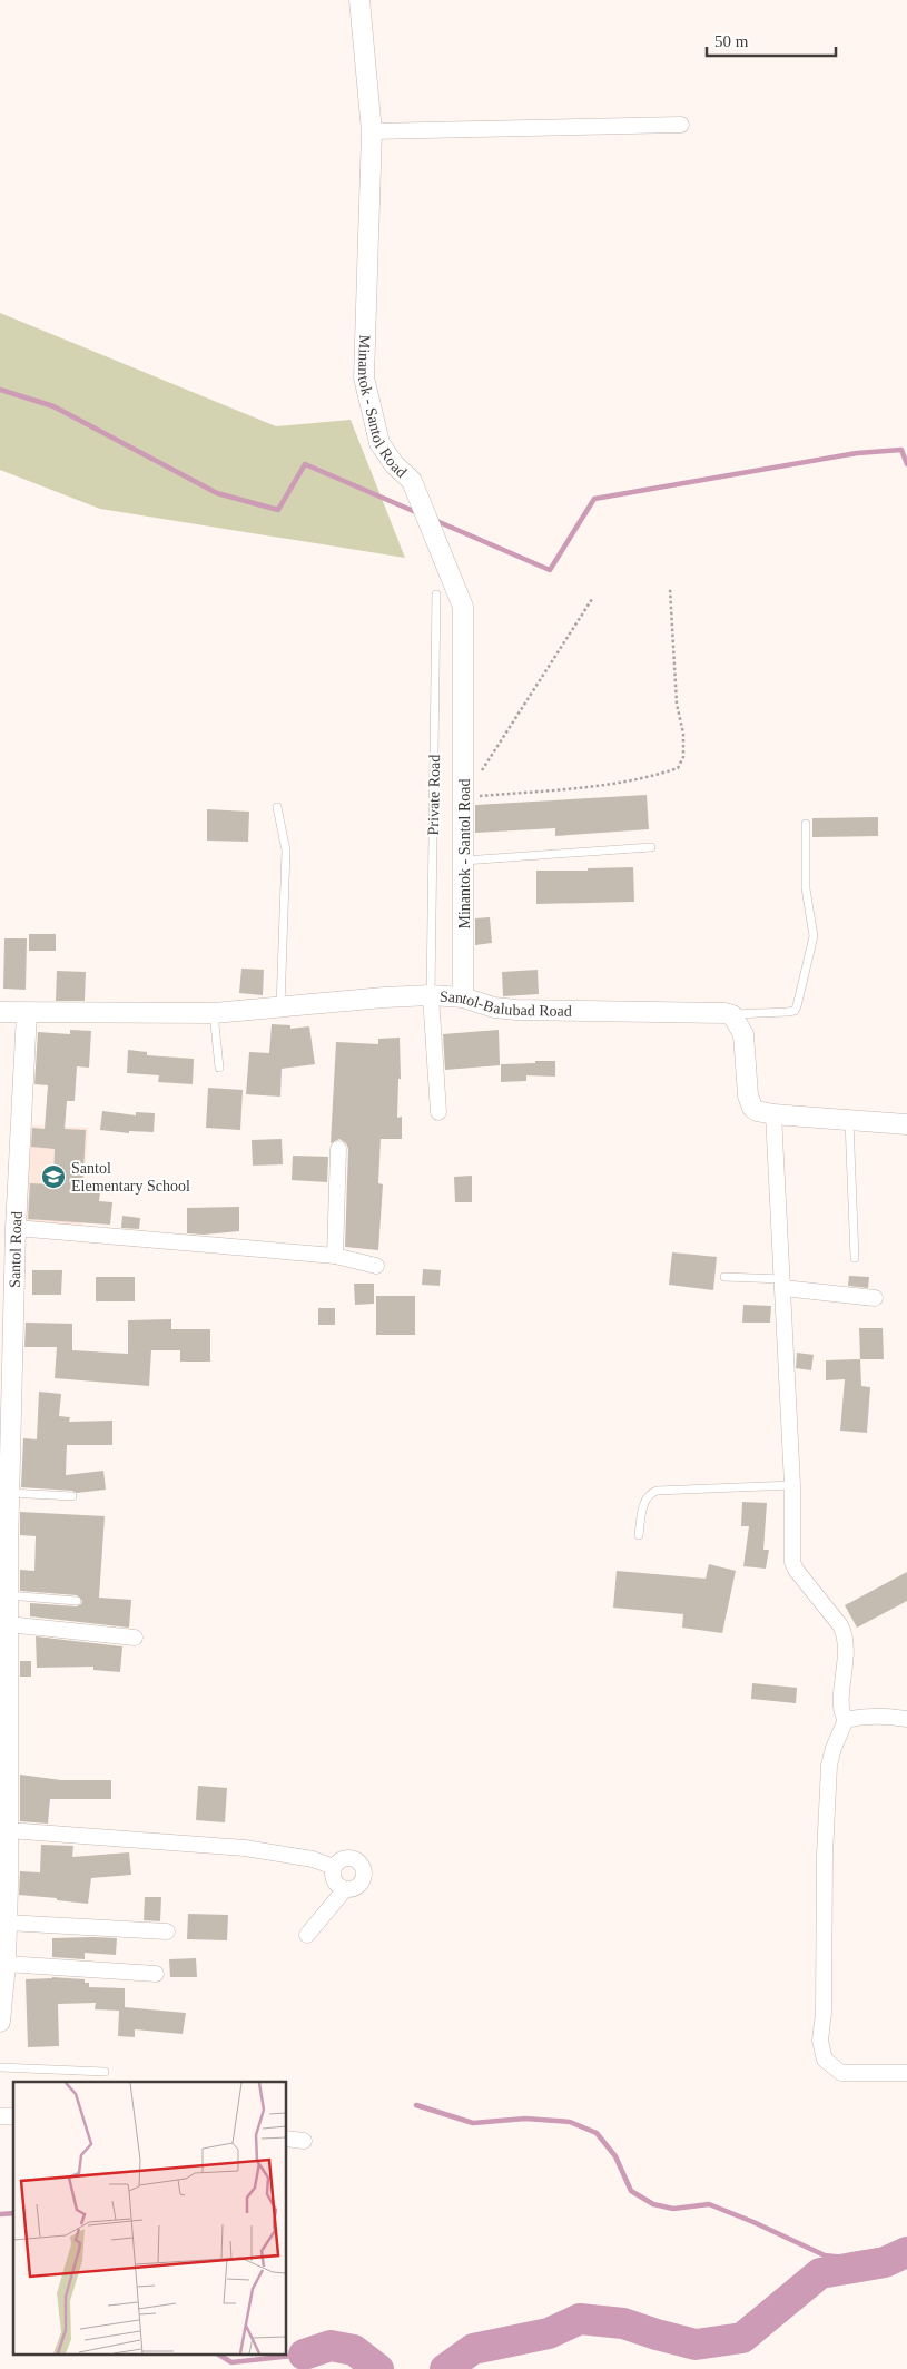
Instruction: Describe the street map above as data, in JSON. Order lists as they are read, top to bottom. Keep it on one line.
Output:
{"streets":{"street":["Minantok - Santol Road","Santol-Balubad Road","Santol Road"],"lane":["Private Road"]},"crossings":[["Minantok - Santol Road","Santol-Balubad Road"],["Private Road","Santol-Balubad Road"],["Santol-Balubad Road","Santol Road"]],"places":{"school or university":["Santol Elementary School"]},"scale_bar":"50 m"}
